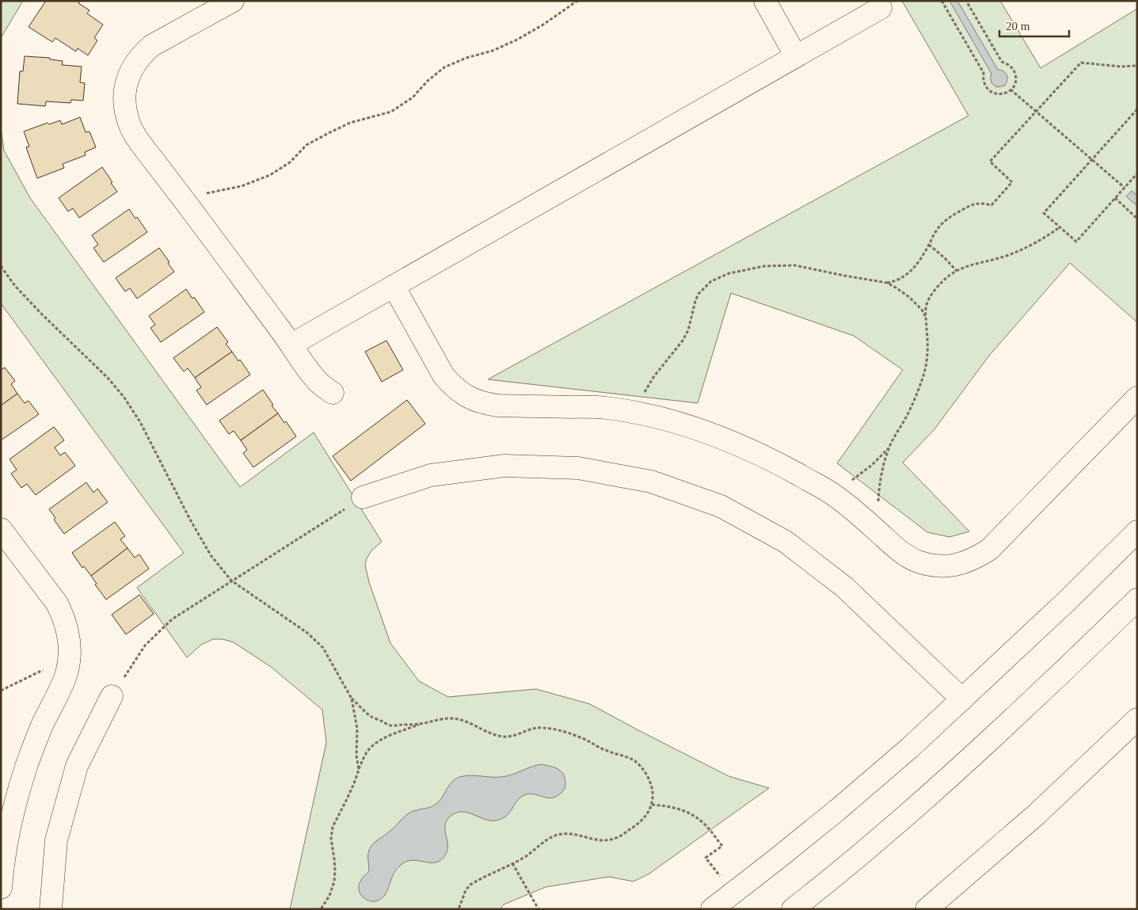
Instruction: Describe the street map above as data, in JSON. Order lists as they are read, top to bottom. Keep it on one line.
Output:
{"scale_bar":"20 m"}
